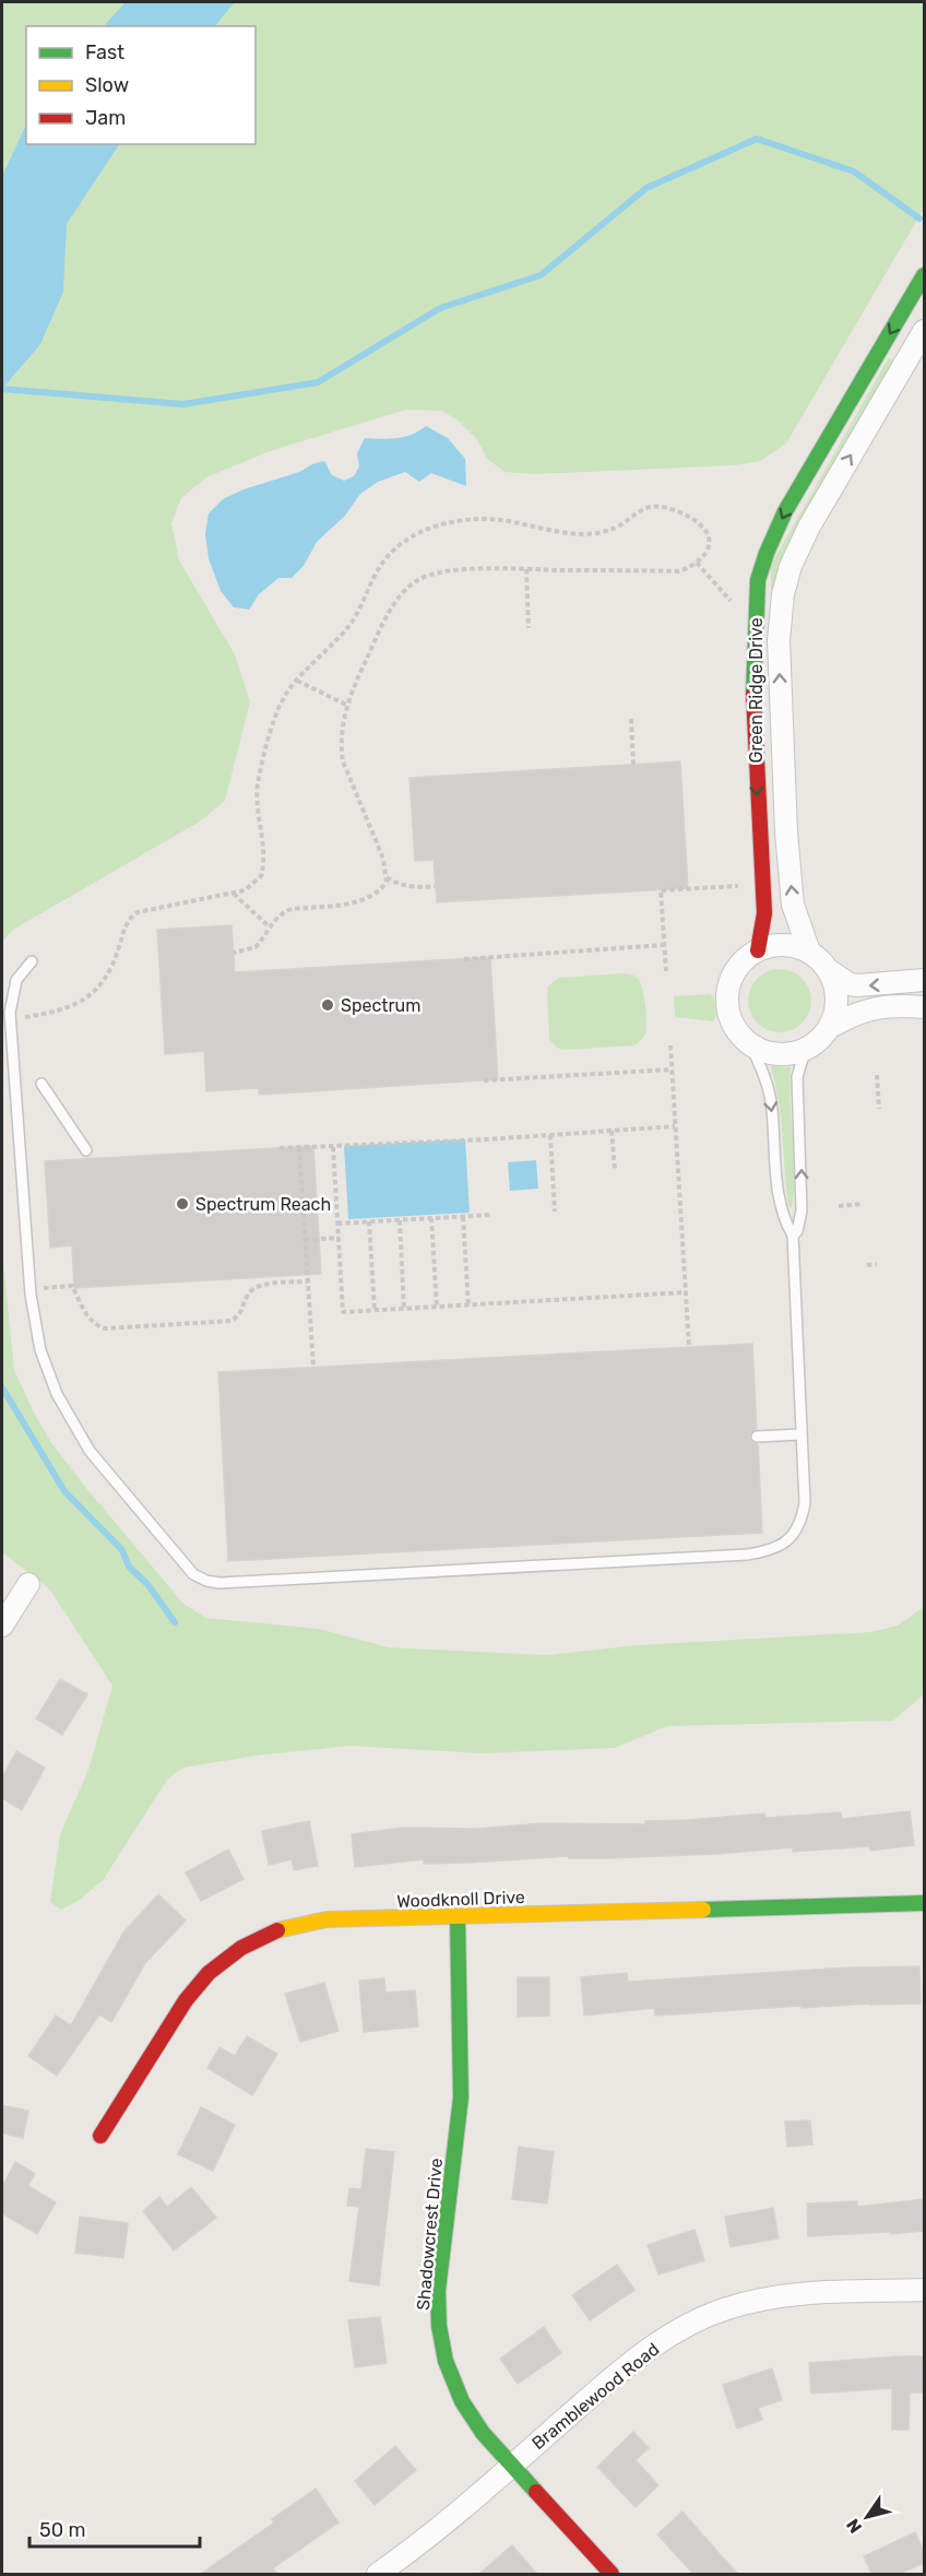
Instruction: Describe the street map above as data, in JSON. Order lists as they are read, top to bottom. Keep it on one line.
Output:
{"streets":{"street":["Green Ridge Drive","Woodknoll Drive","Shadowcrest Drive","Bramblewood Road"]},"crossings":[["Woodknoll Drive","Shadowcrest Drive"],["Shadowcrest Drive","Bramblewood Road"]],"places":["Spectrum","Spectrum Reach"],"legend":["Fast","Slow","Jam"],"scale_bar":"50 m","north":"bottom left"}
